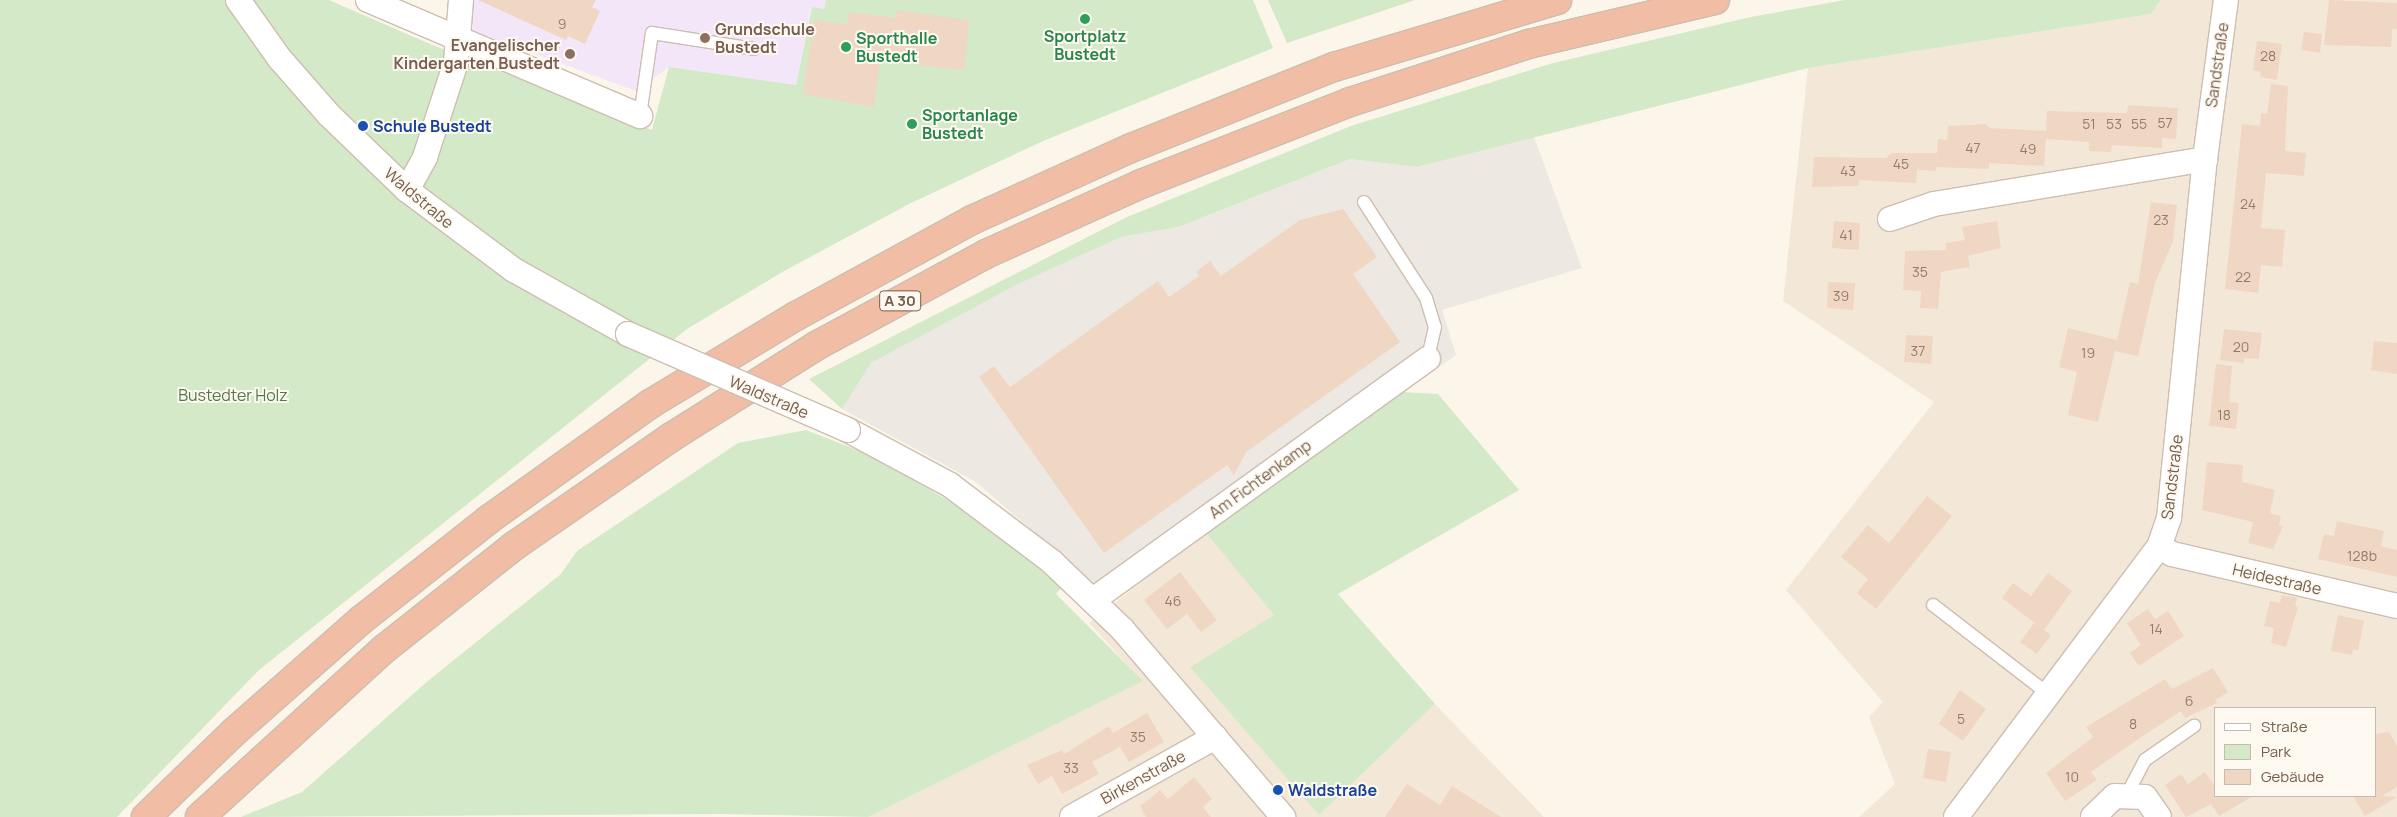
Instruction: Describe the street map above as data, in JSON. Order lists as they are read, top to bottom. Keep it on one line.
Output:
{"streets":{"highway":["A 30"],"street":["Sandstraße","Waldstraße","Am Fichtenkamp","Heidestraße","Birkenstraße"]},"crossings":[["Sandstraße","Heidestraße"],["Waldstraße","Am Fichtenkamp"],["Waldstraße","Birkenstraße"]],"parks":["Bustedter Holz"],"places":["Sportplatz Bustedt","Grundschule Bustedt","Sporthalle Bustedt","Evangelischer Kindergarten Bustedt","Sportanlage Bustedt","Schule Bustedt","Waldstraße"],"house_numbers":["9","28","57","51","53","55","47","49","45","43","24","23","41","35","22","39","20","37","19","18","128b","46","14","6","5","8","35","33","10"],"legend":["Straße","Park","Gebäude"]}
